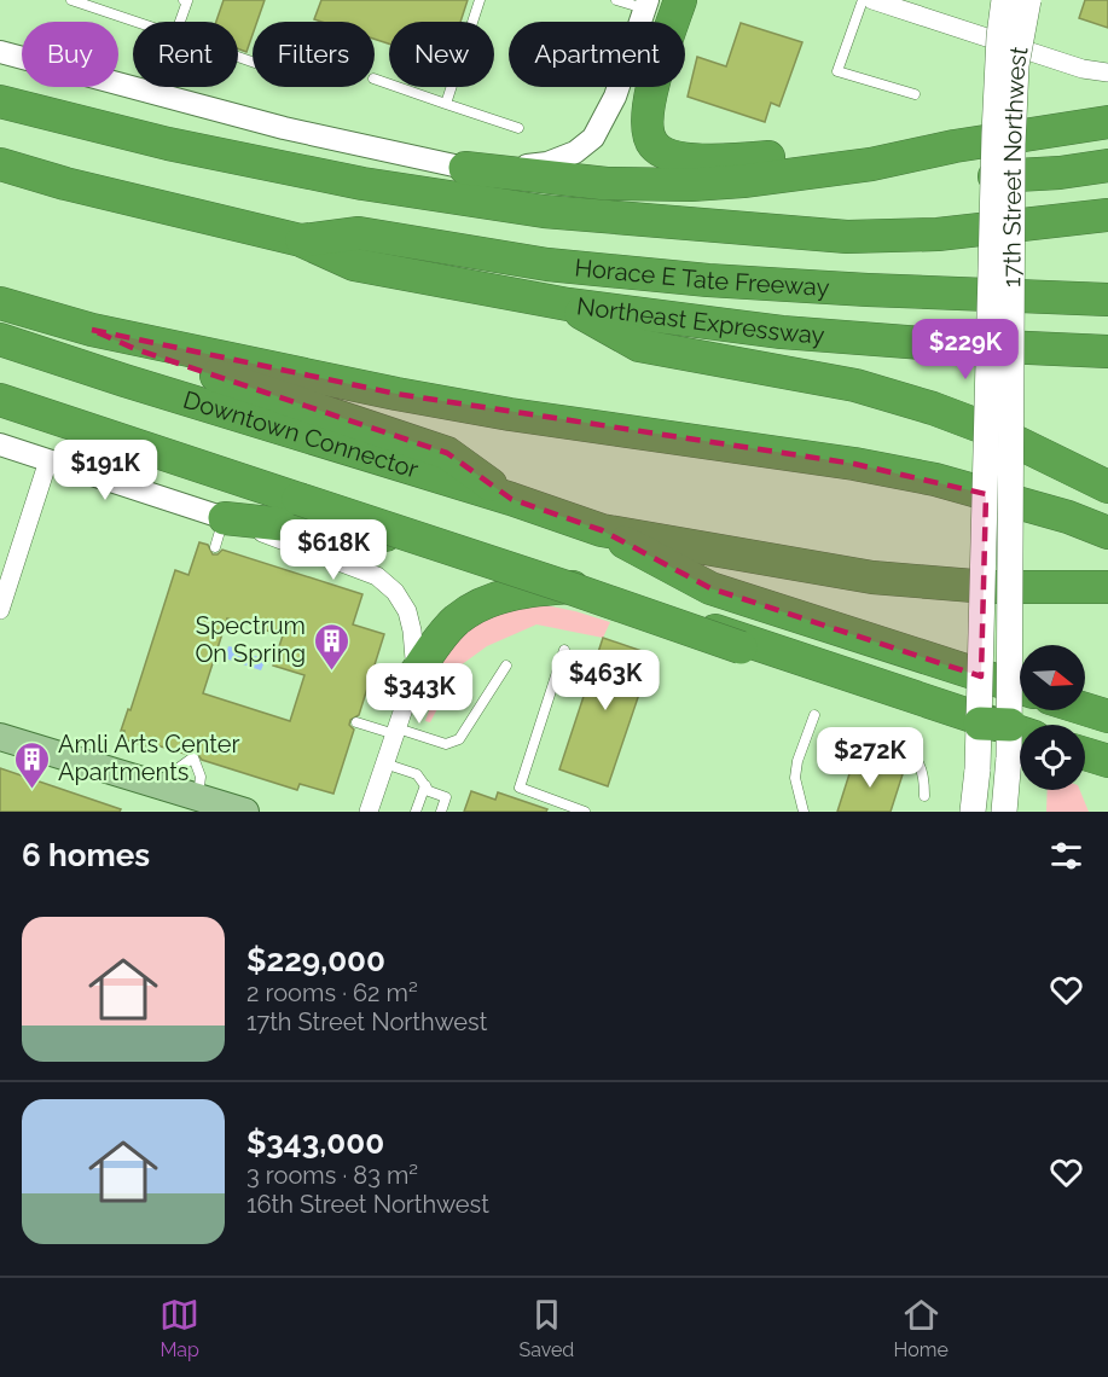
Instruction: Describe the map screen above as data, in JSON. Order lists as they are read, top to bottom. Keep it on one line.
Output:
{"streets":{"highway":["Horace E Tate Freeway","Northeast Expressway","Downtown Connector"],"main road":["17th Street Northwest"]},"crossings":[["Horace E Tate Freeway","Northeast Expressway"]],"places":{"building":["Spectrum On Spring","Amli Arts Center Apartments"]},"north":"right","page":{"chip":["Buy","Rent","Filters","New","Apartment"],"price":["$229K","$191K","$618K","$463K","$343K","$272K"],"heading":"6 homes","list":[{"name":"$229,000","note":"2 rooms · 62 m² · 17th Street Northwest"},{"name":"$343,000","note":"3 rooms · 83 m² · 16th Street Northwest"}],"tabs":["Map","Saved","Home"]}}
